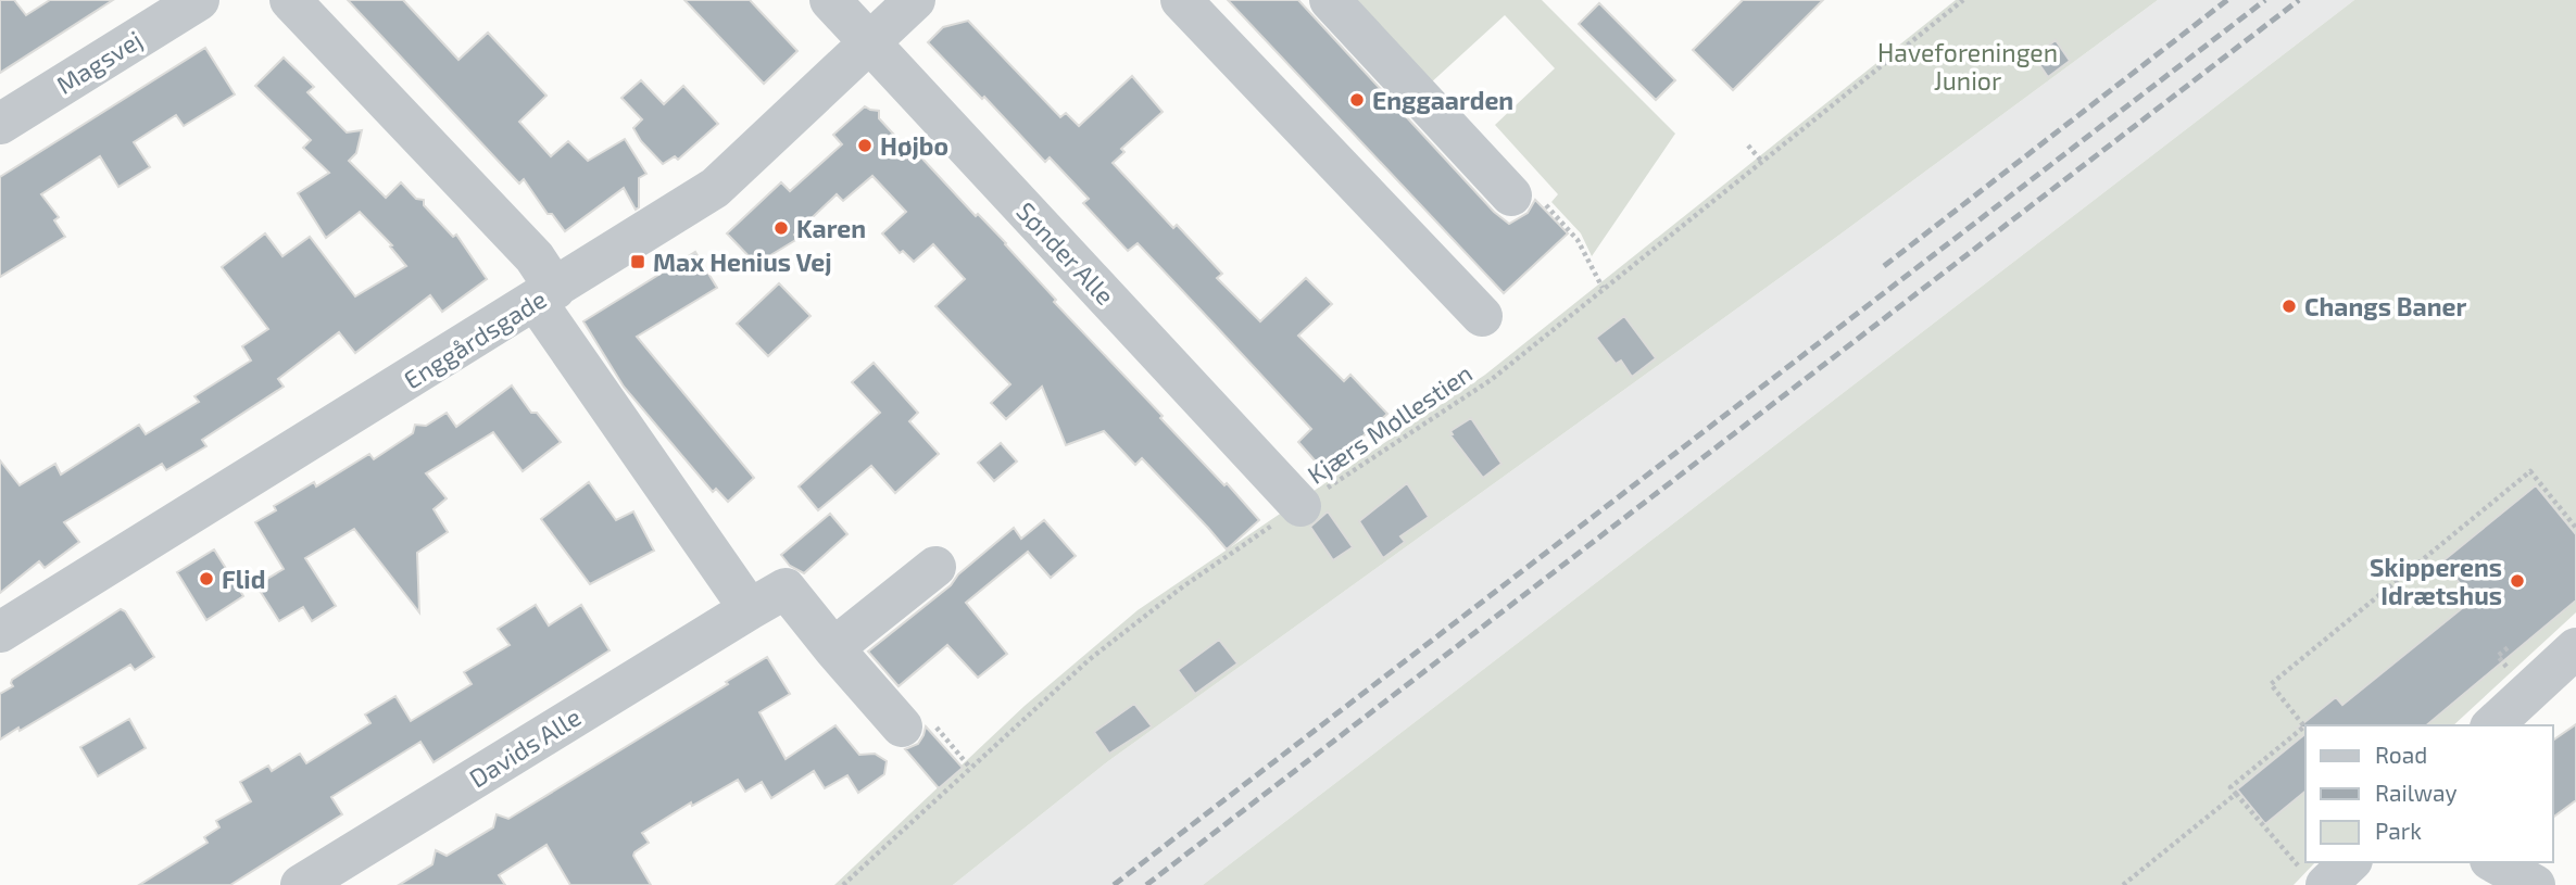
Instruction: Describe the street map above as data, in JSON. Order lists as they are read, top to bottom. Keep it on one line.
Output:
{"streets":{"street":["Magsvej","Sønder Alle","Enggårdsgade","Davids Alle"],"path":["Kjærs Møllestien"]},"crossings":[["Sønder Alle","Enggårdsgade"],["Sønder Alle","Kjærs Møllestien"]],"parks":["Haveforeningen Junior"],"places":{"other":["Enggaarden","Højbo","Karen","Changs Baner","Flid","Skipperens Idrætshus"],"transit":["Max Henius Vej"]},"legend":["Road","Railway","Park"]}
